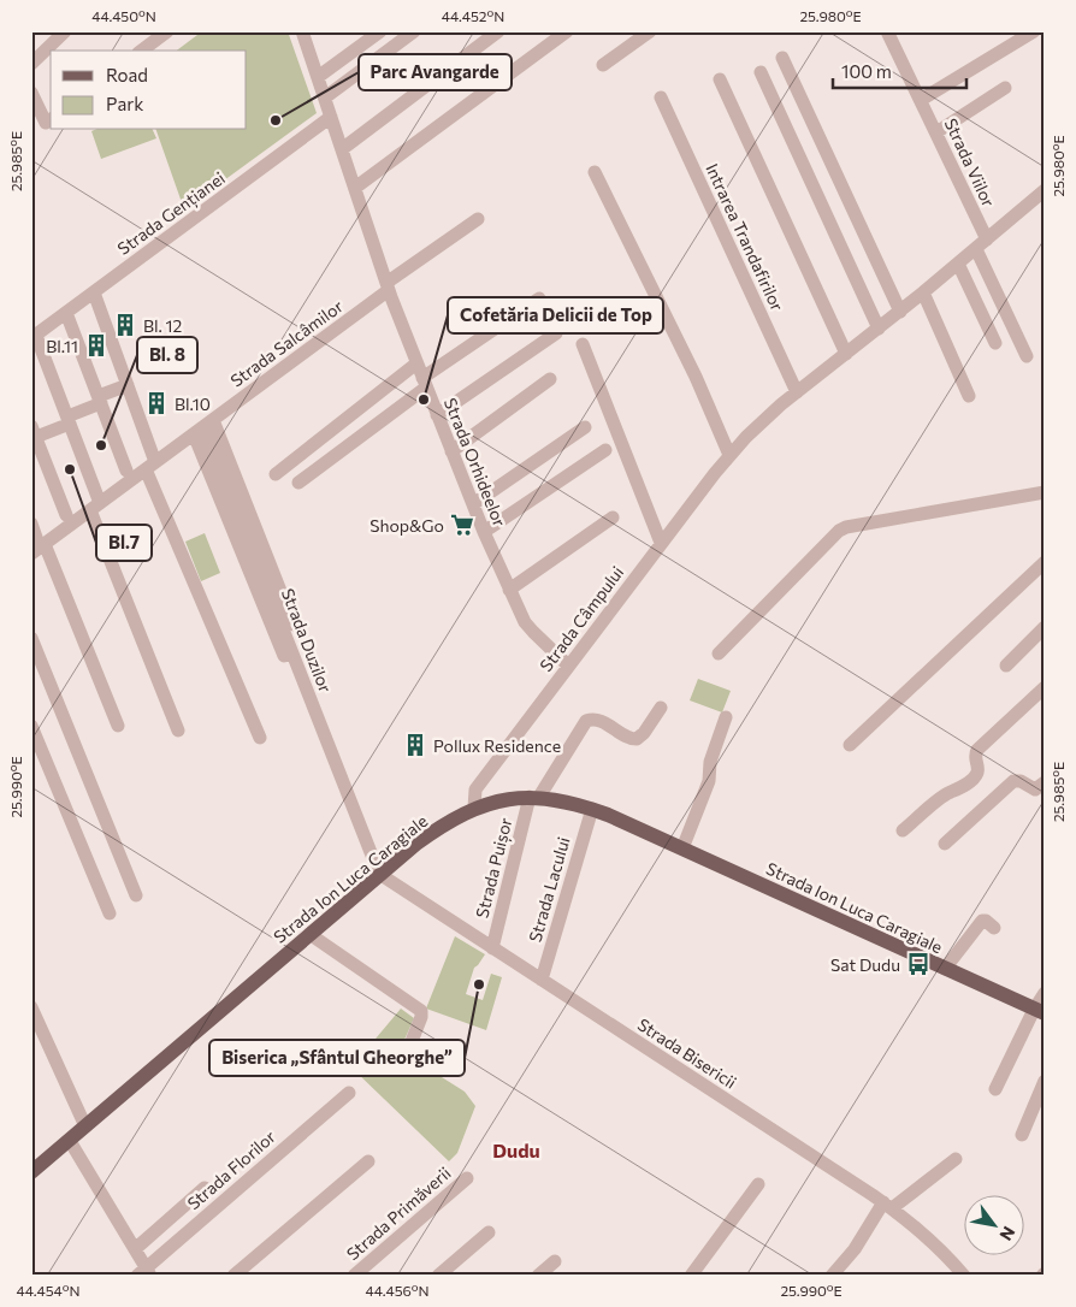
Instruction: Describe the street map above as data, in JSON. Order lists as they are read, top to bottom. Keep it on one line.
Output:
{"streets":{"main road":["Strada Ion Luca Caragiale"],"street":["Strada Viilor","Strada Gențianei","Intrarea Trandafirilor","Strada Salcâmilor","Strada Orhideelor","Strada Câmpului","Strada Duzilor","Strada Puișor","Strada Lacului","Strada Bisericii","Strada Florilor","Strada Primăverii"]},"crossings":[["Strada Viilor","Strada Câmpului"],["Strada Gențianei","Strada Orhideelor"],["Intrarea Trandafirilor","Strada Câmpului"],["Strada Salcâmilor","Strada Orhideelor"],["Strada Salcâmilor","Strada Duzilor"],["Strada Orhideelor","Strada Câmpului"],["Strada Câmpului","Strada Ion Luca Caragiale"],["Strada Duzilor","Strada Ion Luca Caragiale"],["Strada Duzilor","Strada Bisericii"],["Strada Puișor","Strada Ion Luca Caragiale"],["Strada Puișor","Strada Bisericii"],["Strada Ion Luca Caragiale","Strada Lacului"],["Strada Ion Luca Caragiale","Strada Bisericii"],["Strada Lacului","Strada Bisericii"]],"districts":["Dudu"],"places":{"other":["Parc Avangarde","Cofetăria Delicii de Top","Bl. 8","Bl.7","Biserica „Sfântul Gheorghe”"],"building":["Bl. 12","Bl.11","Bl.10","Pollux Residence"],"supermarket":["Shop&Go"],"bus stop":["Sat Dudu"]},"legend":["Road","Park"],"scale_bar":"100 m","north":"bottom right","coordinates":["44.450°N","44.452°N","25.980°E","25.985°E","25.990°E","44.454°N","44.456°N"]}
